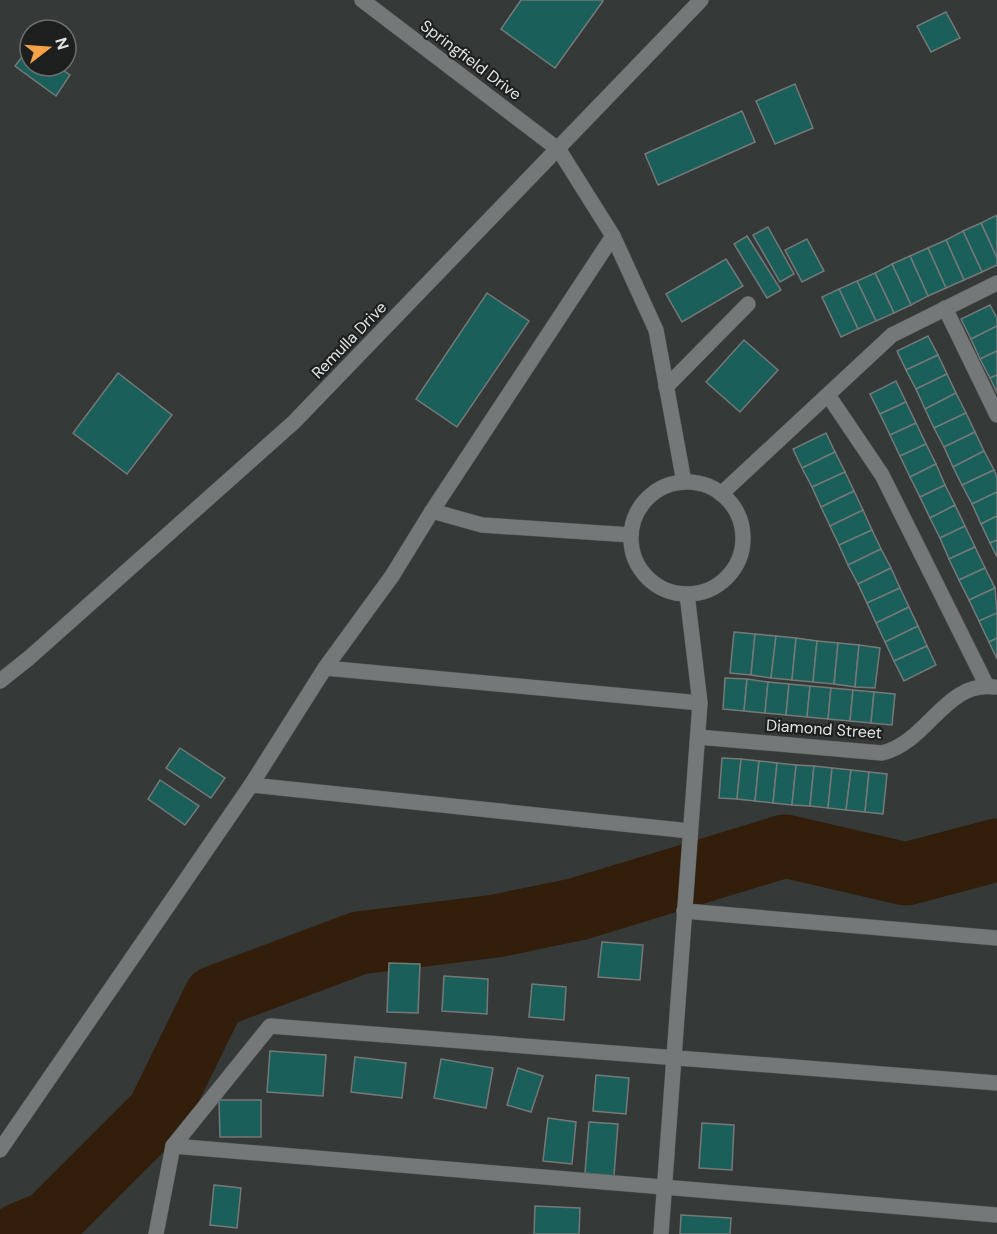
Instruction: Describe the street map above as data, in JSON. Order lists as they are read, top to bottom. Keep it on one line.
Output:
{"streets":{"street":["Springfield Drive","Remulla Drive","Diamond Street"]},"crossings":[["Springfield Drive","Remulla Drive"]],"north":"right"}
